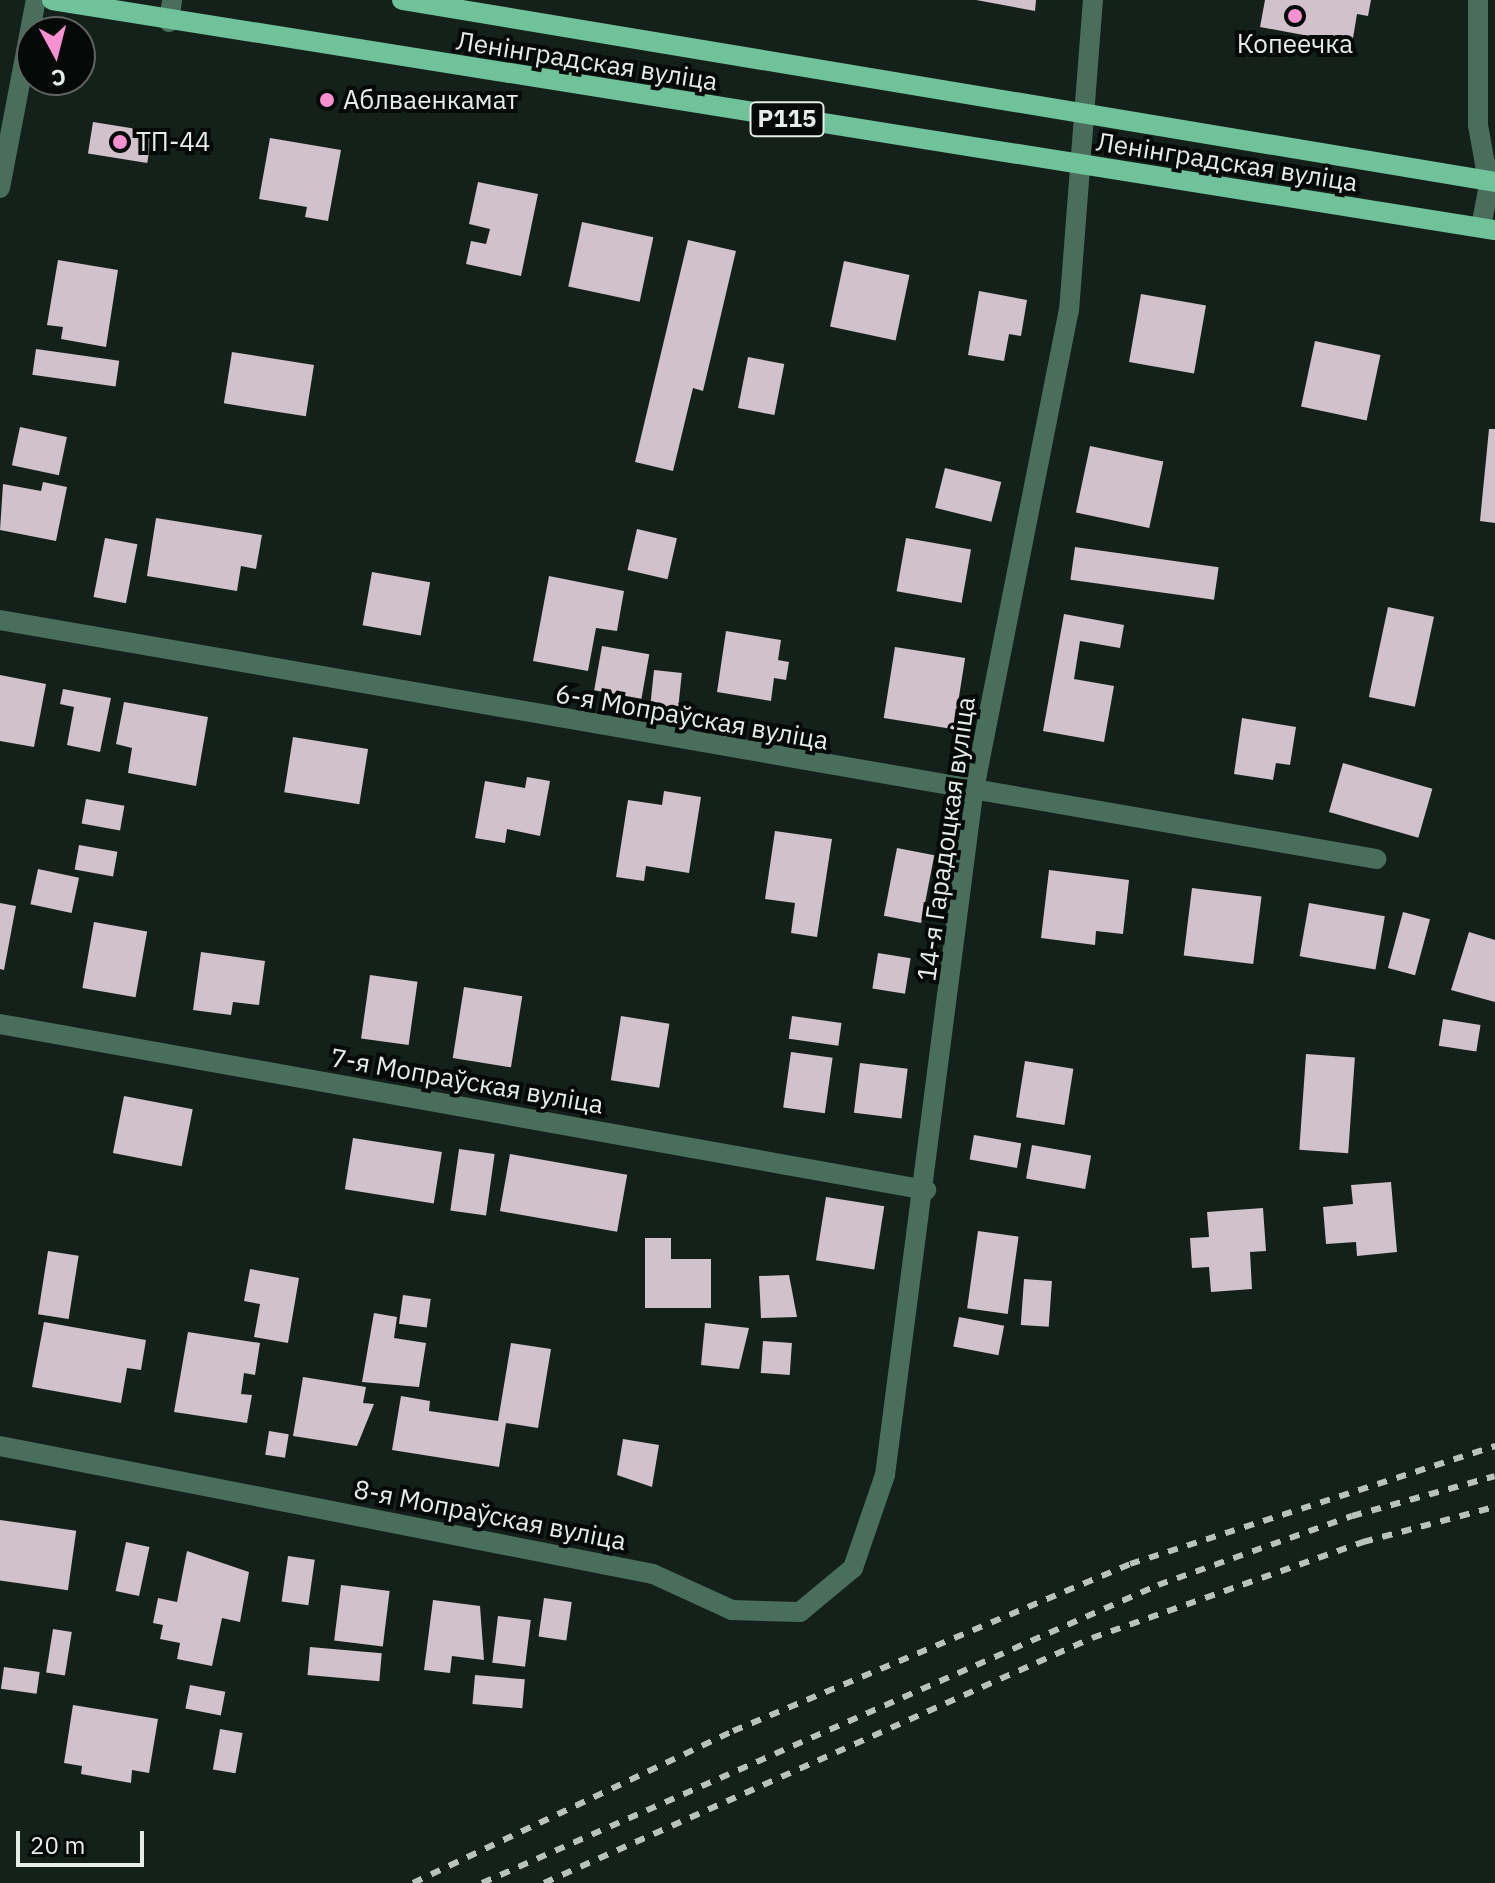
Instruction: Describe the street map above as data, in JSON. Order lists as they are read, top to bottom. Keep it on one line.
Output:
{"streets":{"main road":["Ленінградская вуліца","Р115"],"street":["6-я Мопраўская вуліца","14-я Гарадоцкая вуліца","7-я Мопраўская вуліца","8-я Мопраўская вуліца"]},"crossings":[["Ленінградская вуліца","14-я Гарадоцкая вуліца"],["6-я Мопраўская вуліца","14-я Гарадоцкая вуліца"],["14-я Гарадоцкая вуліца","7-я Мопраўская вуліца"],["14-я Гарадоцкая вуліца","8-я Мопраўская вуліца"]],"places":["Копеечка","Аблваенкамат","ТП-44"],"scale_bar":"20 m","north":"bottom"}
